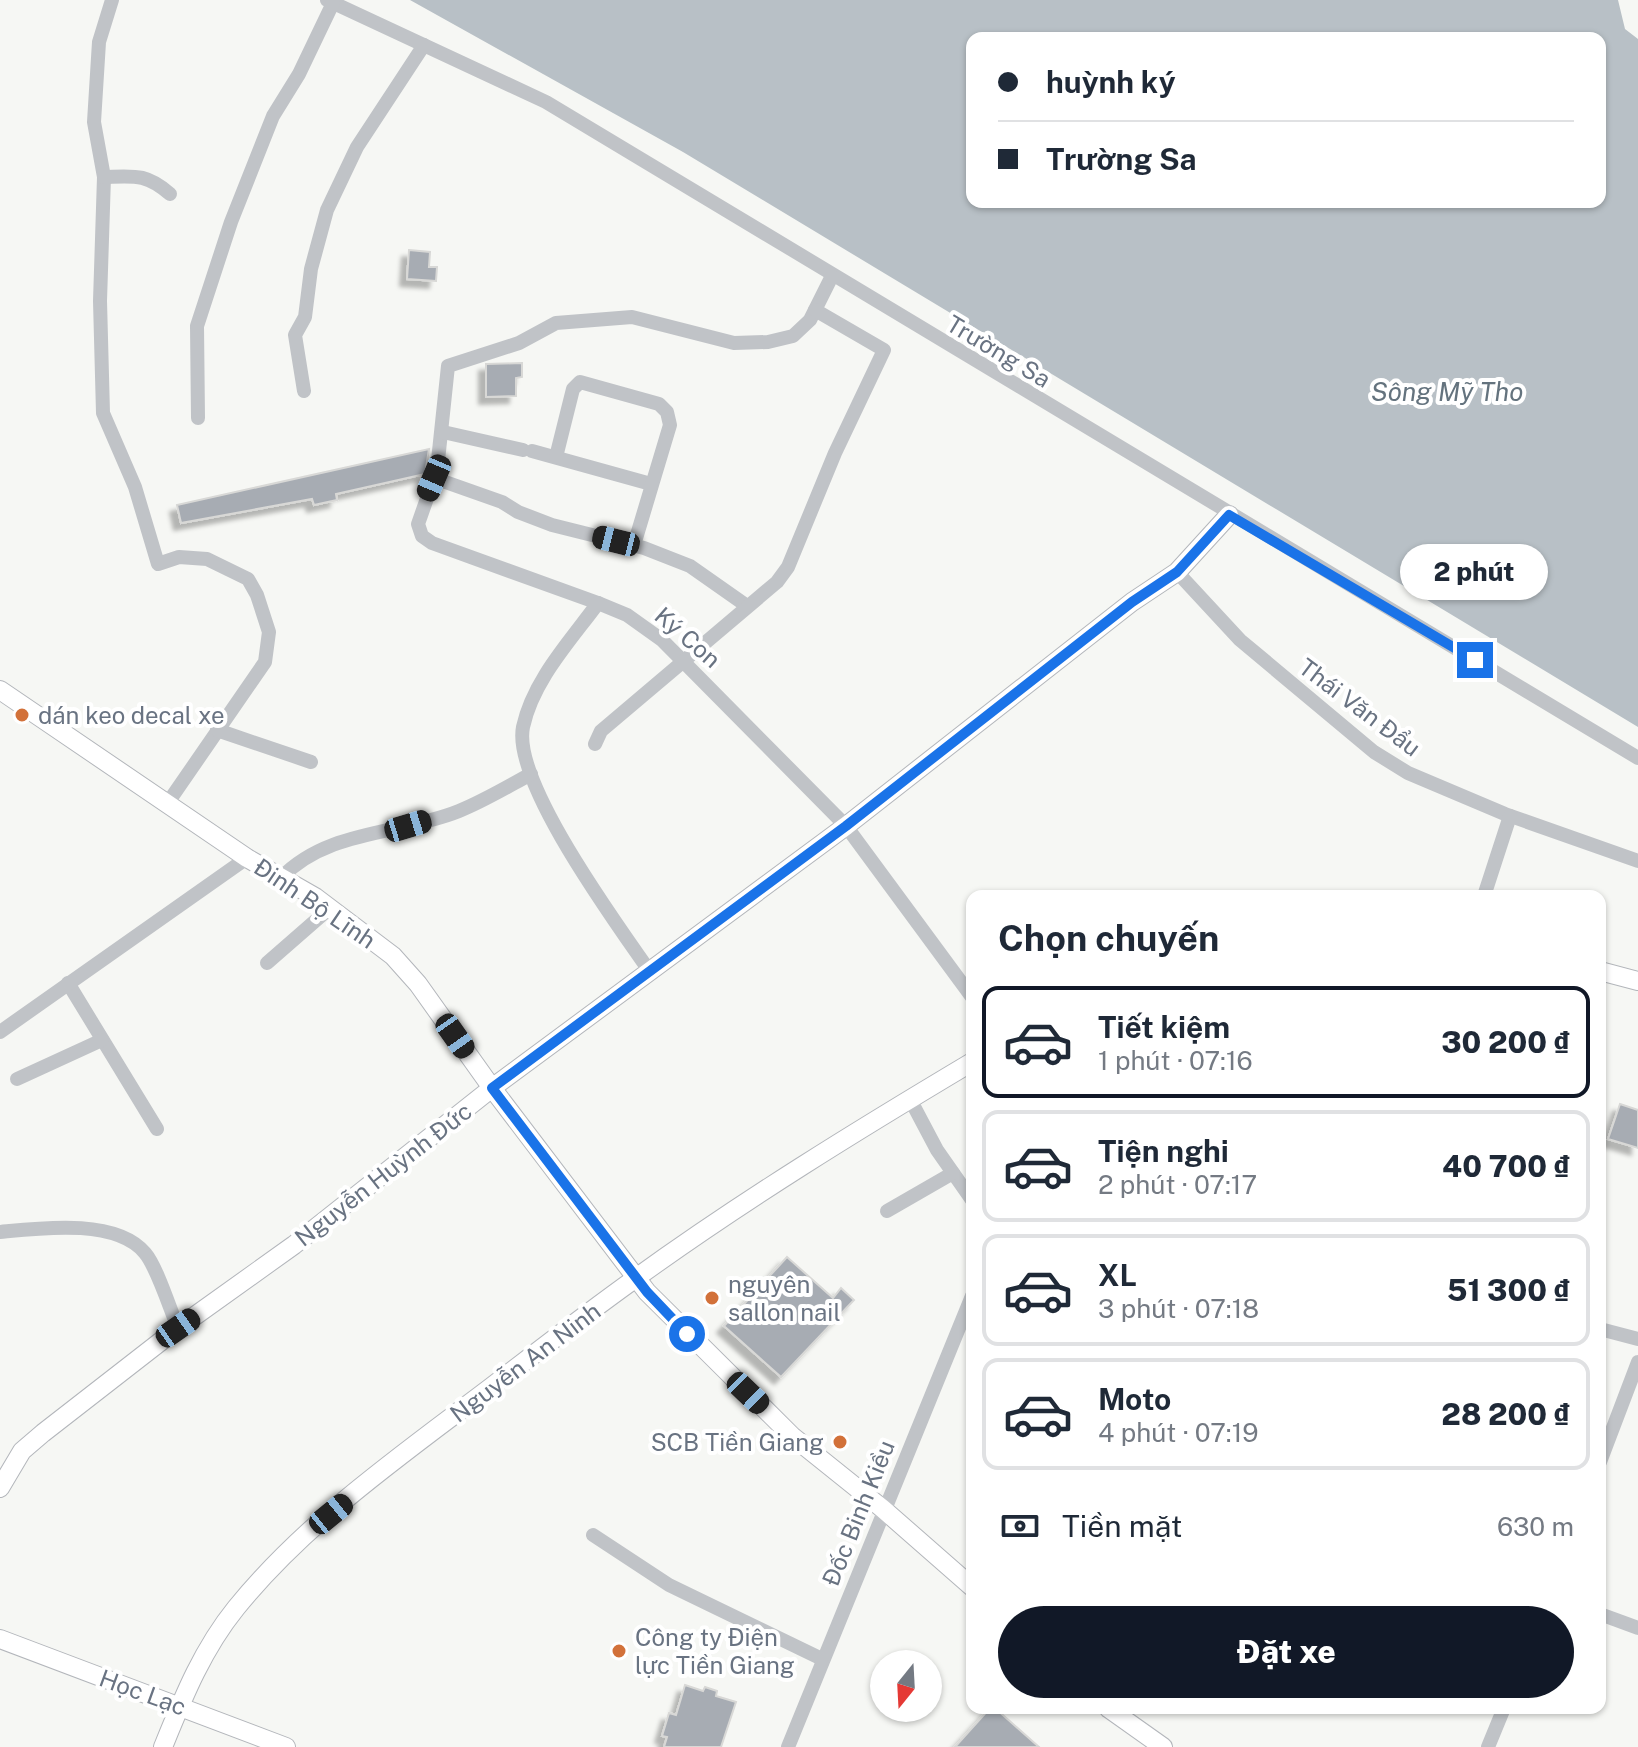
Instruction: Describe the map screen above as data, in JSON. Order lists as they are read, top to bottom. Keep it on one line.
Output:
{"streets":{"street":["Trường Sa","Ký Con","Thái Văn Đẩu","Đinh Bộ Lĩnh","Nguyễn Huỳnh Đức","Nguyễn An Ninh","Đốc Binh Kiều","Học Lạc"]},"crossings":[["Trường Sa","Nguyễn Huỳnh Đức"],["Ký Con","Nguyễn Huỳnh Đức"],["Thái Văn Đẩu","Nguyễn Huỳnh Đức"],["Đinh Bộ Lĩnh","Nguyễn Huỳnh Đức"],["Đinh Bộ Lĩnh","Nguyễn An Ninh"],["Đinh Bộ Lĩnh","Đốc Binh Kiều"],["Nguyễn An Ninh","Học Lạc"]],"water":["Sông Mỹ Tho"],"places":["dán keo decal xe","nguyên sallon nail","SCB Tiền Giang","Công ty Điện lực Tiền Giang"],"north":"bottom","page":{"banner":["huỳnh ký","Trường Sa"],"bubble":"2 phút","heading":"Chọn chuyến","list":[{"name":"Tiết kiệm","note":"1 phút · 07:16","value":"30 200 ₫"},{"name":"Tiện nghi","note":"2 phút · 07:17","value":"40 700 ₫"},{"name":"XL","note":"3 phút · 07:18","value":"51 300 ₫"},{"name":"Moto","note":"4 phút · 07:19","value":"28 200 ₫"}],"pay":["Tiền mặt","630 m"],"buttons":"Đặt xe"}}
